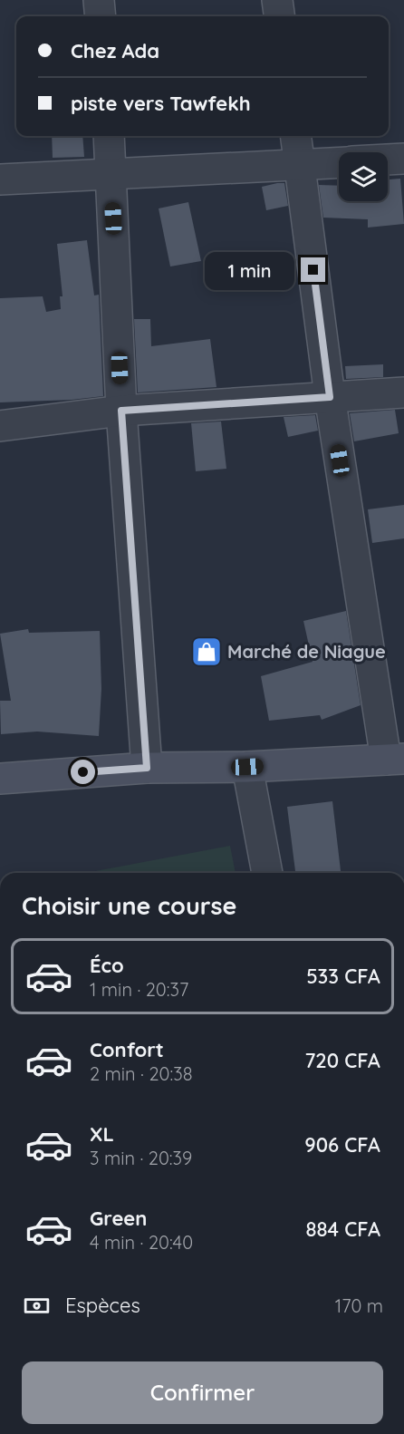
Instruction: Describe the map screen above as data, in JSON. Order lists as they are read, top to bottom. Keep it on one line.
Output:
{"places":{"shop":["Marché de Niague"]},"page":{"banner":["Chez Ada","piste vers Tawfekh"],"bubble":"1 min","heading":"Choisir une course","list":[{"name":"Éco","note":"1 min · 20:37","value":"533 CFA"},{"name":"Confort","note":"2 min · 20:38","value":"720 CFA"},{"name":"XL","note":"3 min · 20:39","value":"906 CFA"},{"name":"Green","note":"4 min · 20:40","value":"884 CFA"}],"pay":["Espèces","170 m"],"buttons":"Confirmer"}}
